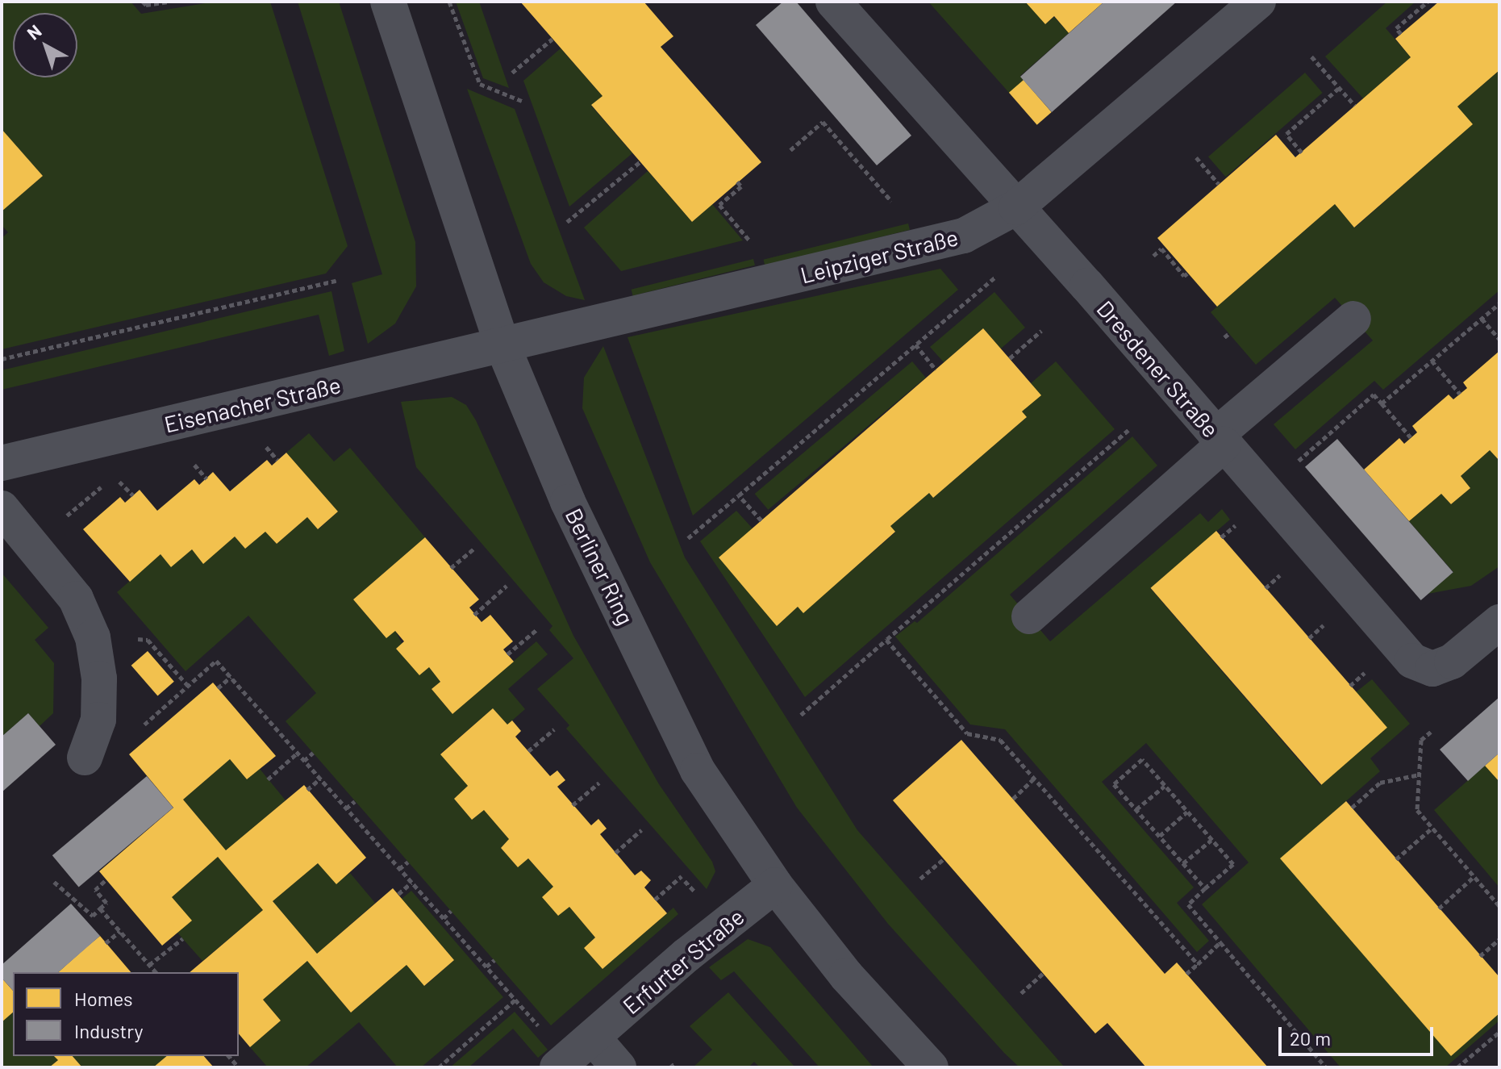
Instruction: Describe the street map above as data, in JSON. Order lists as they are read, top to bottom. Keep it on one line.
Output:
{"streets":{"street":["Leipziger Straße","Dresdener Straße","Eisenacher Straße","Berliner Ring","Erfurter Straße"]},"crossings":[["Leipziger Straße","Dresdener Straße"],["Leipziger Straße","Eisenacher Straße"],["Leipziger Straße","Berliner Ring"],["Eisenacher Straße","Berliner Ring"],["Berliner Ring","Erfurter Straße"]],"legend":["Homes","Industry"],"scale_bar":"20 m","north":"top left"}
